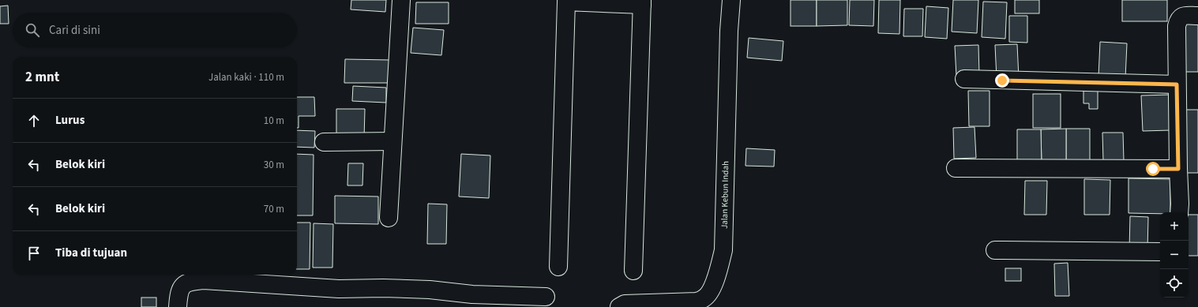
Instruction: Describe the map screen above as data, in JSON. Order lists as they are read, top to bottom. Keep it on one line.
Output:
{"streets":{"street":["Jalan Kebun Indah"]},"page":{"search":"Cari di sini","heading":["2 mnt","Jalan kaki · 110 m"],"list":[["Lurus","10 m"],["Belok kiri","30 m"],["Belok kiri","70 m"],"Tiba di tujuan"],"map_buttons":["+","−"]}}
